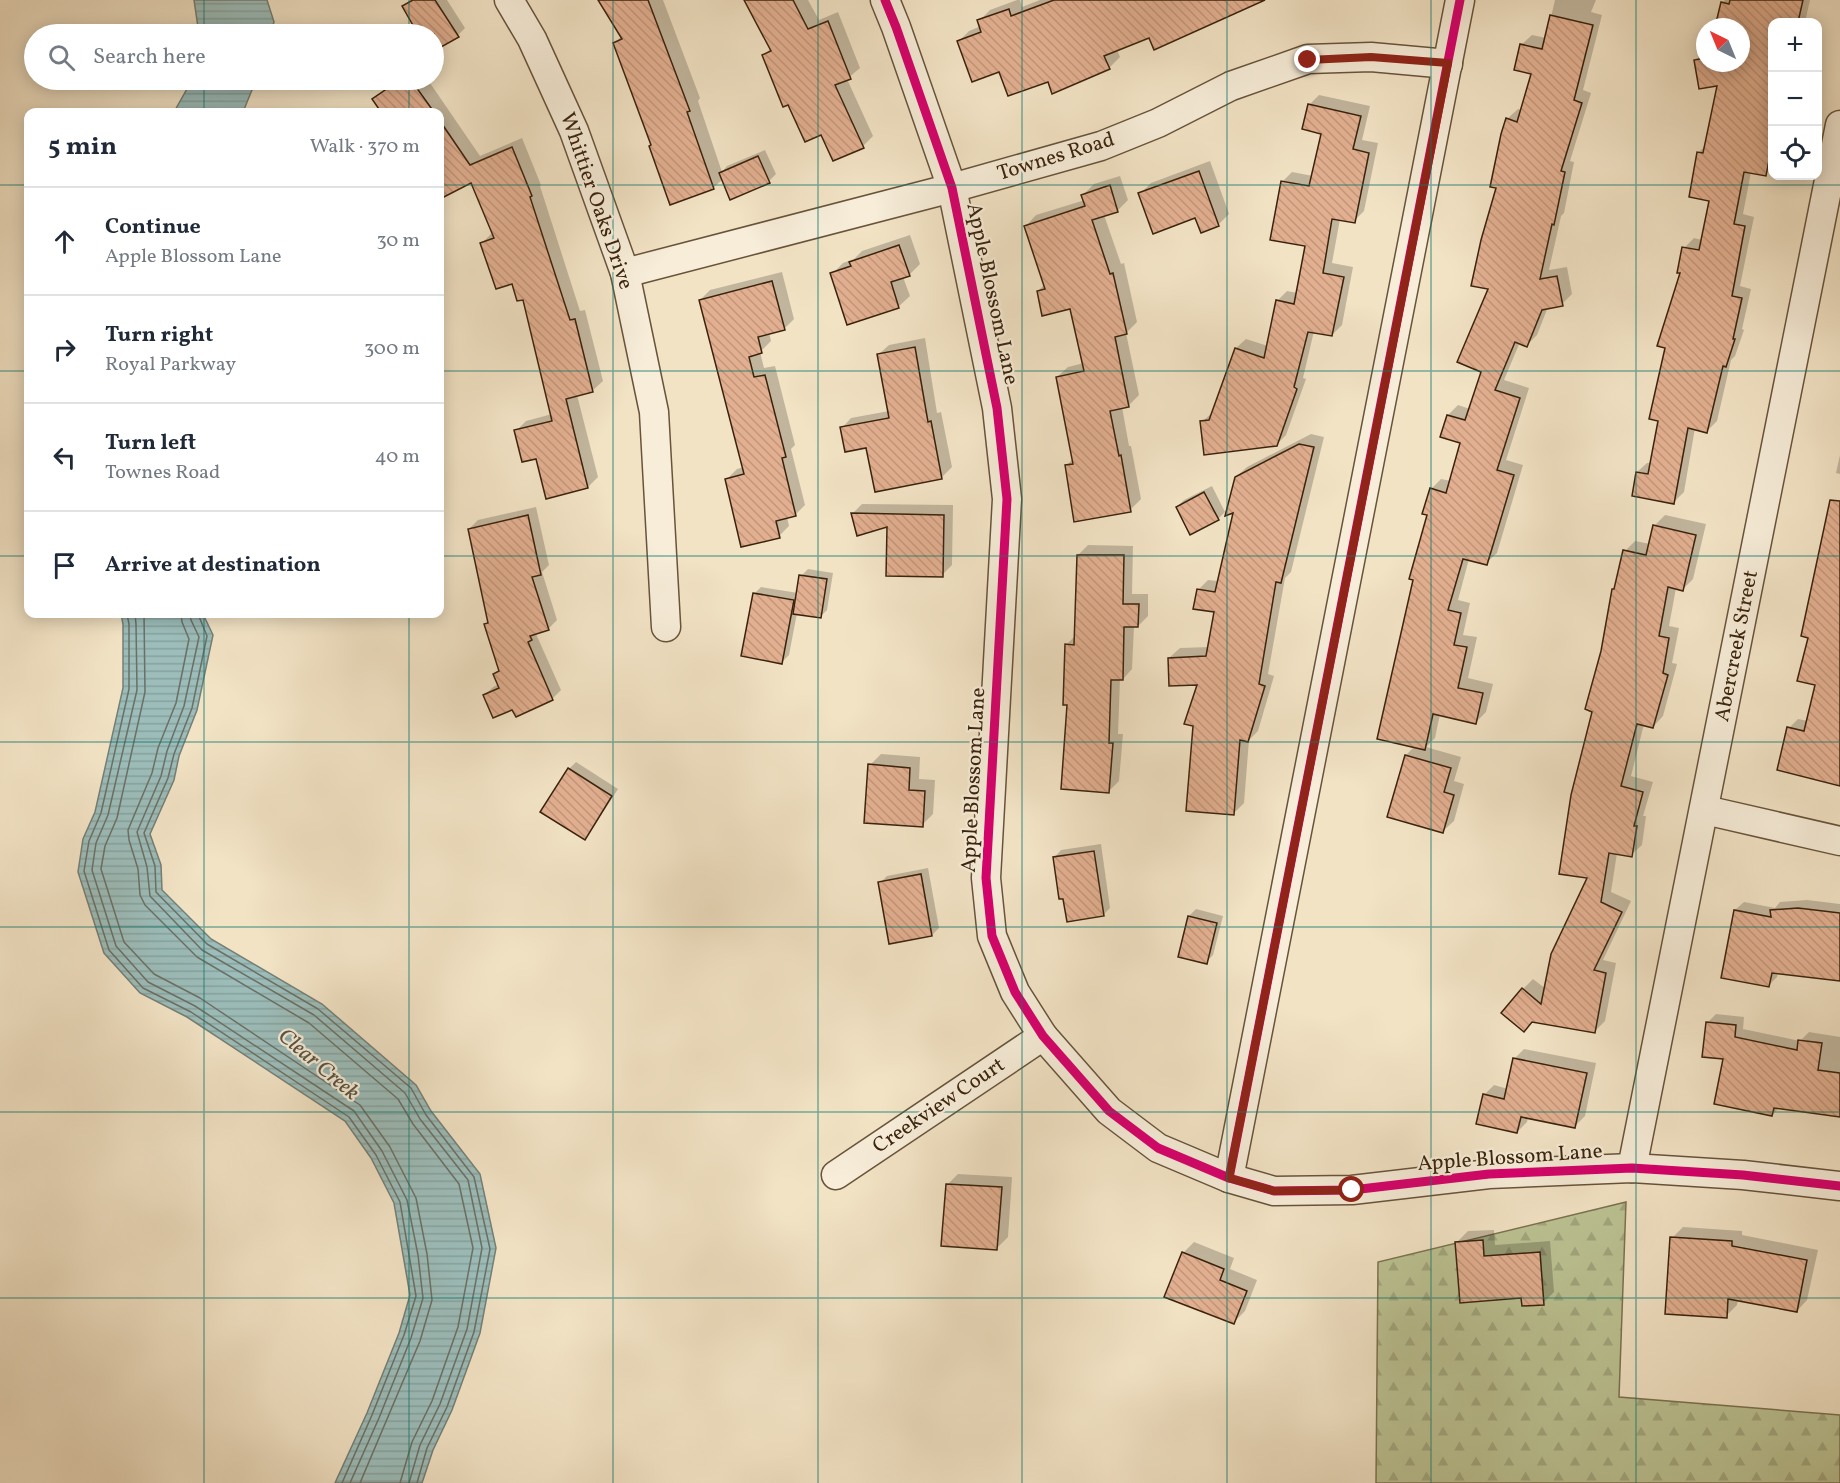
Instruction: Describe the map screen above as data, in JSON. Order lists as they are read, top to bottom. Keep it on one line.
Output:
{"streets":{"street":["Townes Road","Whittier Oaks Drive","Apple Blossom Lane","Abercreek Street","Creekview Court"]},"crossings":[["Townes Road","Whittier Oaks Drive"],["Townes Road","Apple Blossom Lane"],["Apple Blossom Lane","Abercreek Street"],["Apple Blossom Lane","Creekview Court"]],"water":["Clear Creek"],"north":"top left","page":{"map_buttons":["+","−"],"search":"Search here","heading":["5 min","Walk · 370 m"],"list":[["Continue","Apple Blossom Lane","30 m"],["Turn right","Royal Parkway","300 m"],["Turn left","Townes Road","40 m"],"Arrive at destination"]}}
